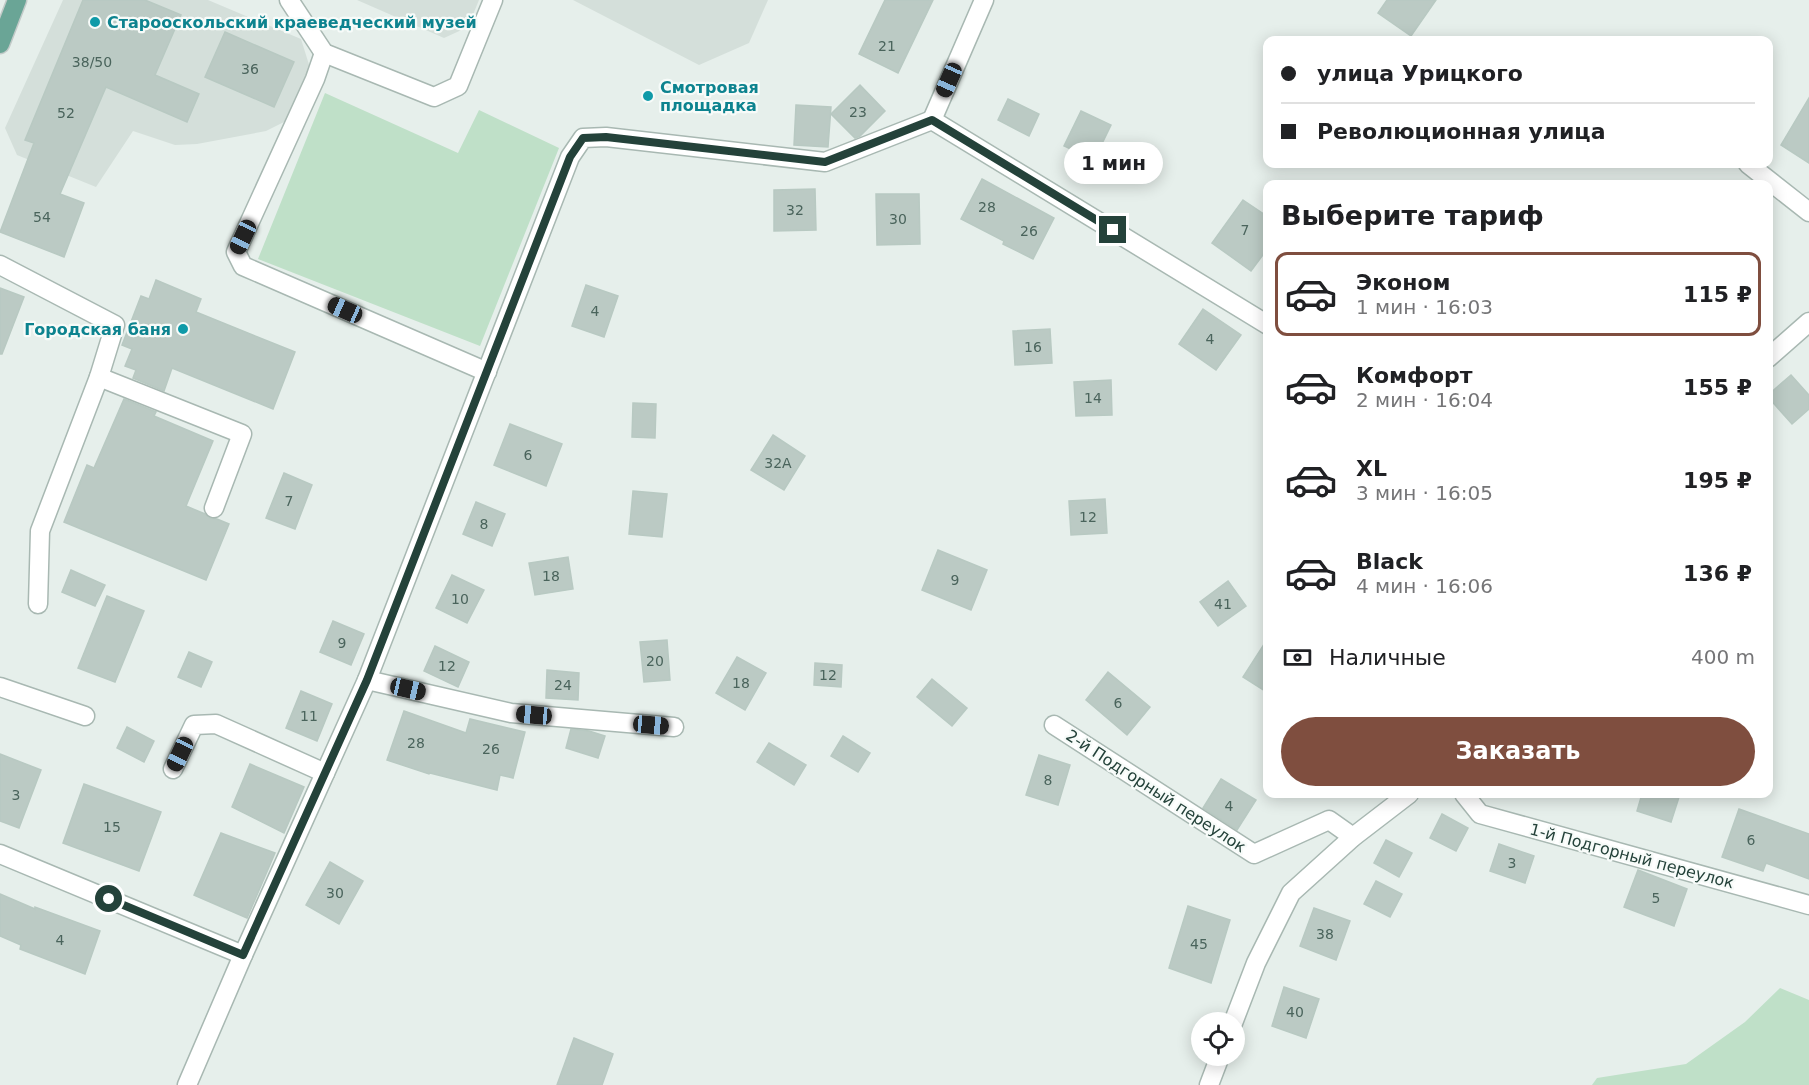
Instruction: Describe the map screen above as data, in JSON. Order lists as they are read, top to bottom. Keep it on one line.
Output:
{"streets":{"street":["2-й Подгорный переулок","1-й Подгорный переулок"]},"places":["Старооскольский краеведческий музей","Смотровая площадка","Городская баня"],"house_numbers":["21","38/50","36","23","52","28","32","54","30","7","26","4","4","16","14","6","32А","7","12","8","18","9","10","41","9","20","12","12","18","24","6","11","28","26","8","3","4","15","6","3","30","5","38","4","45","40"],"page":{"banner":["улица Урицкого","Революционная улица"],"bubble":"1 мин","heading":"Выберите тариф","list":[{"name":"Эконом","note":"1 мин · 16:03","value":"115 ₽"},{"name":"Комфорт","note":"2 мин · 16:04","value":"155 ₽"},{"name":"XL","note":"3 мин · 16:05","value":"195 ₽"},{"name":"Black","note":"4 мин · 16:06","value":"136 ₽"}],"pay":["Наличные","400 m"],"buttons":"Заказать"}}
